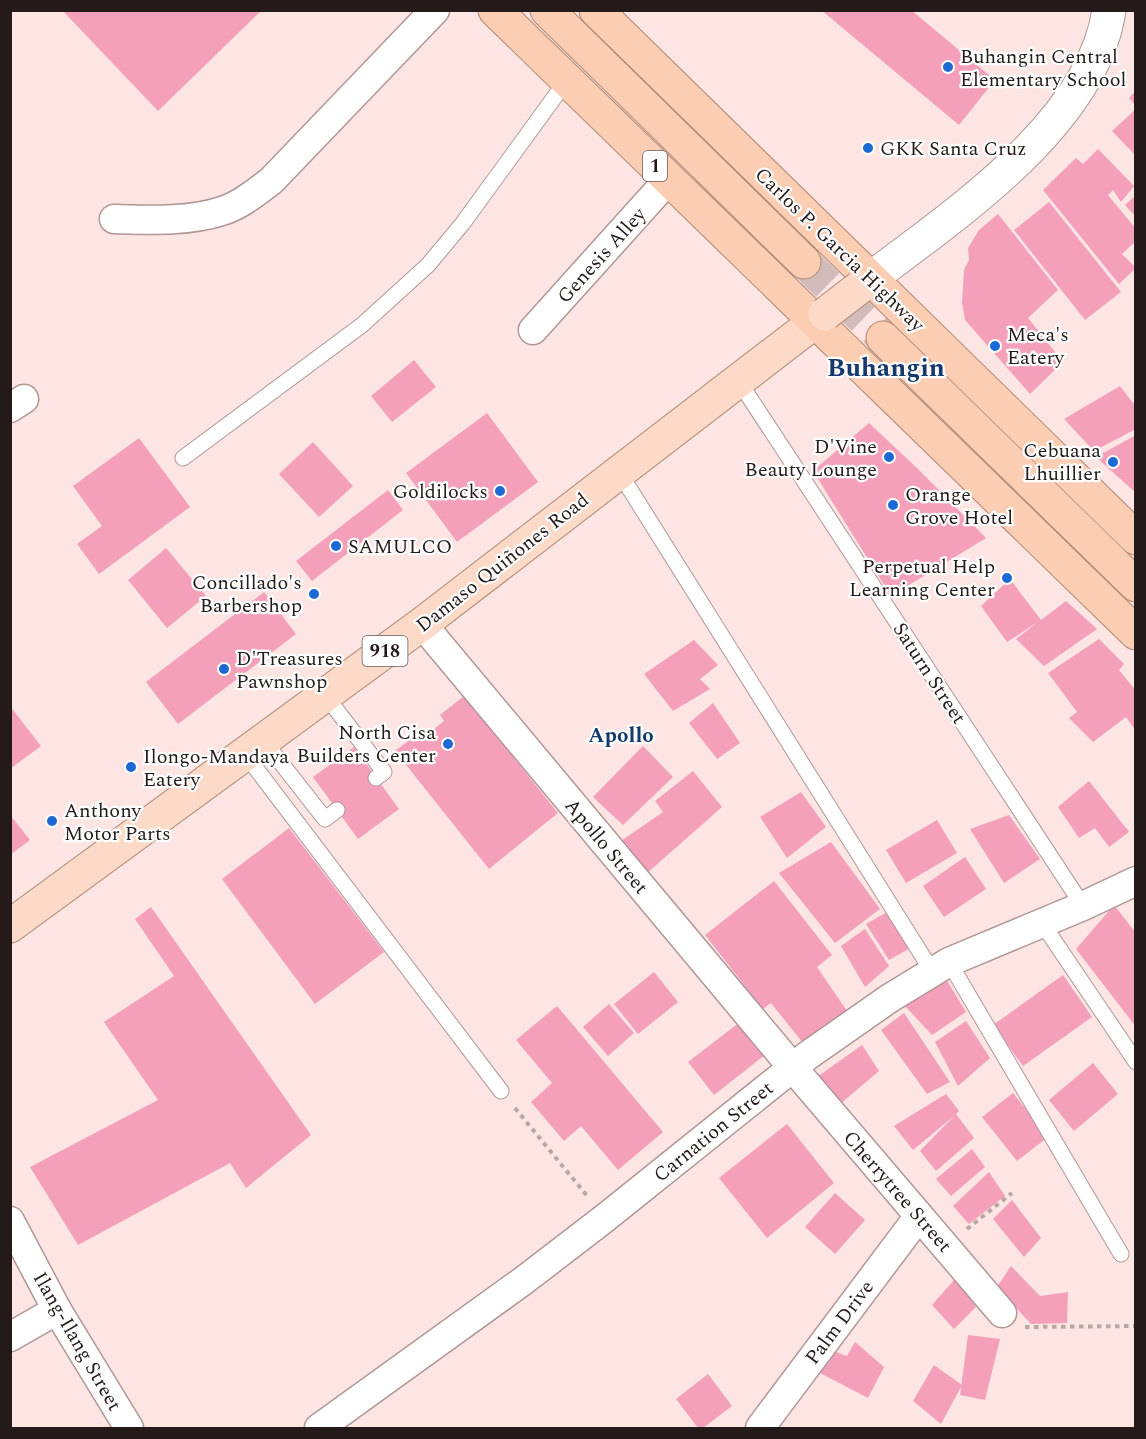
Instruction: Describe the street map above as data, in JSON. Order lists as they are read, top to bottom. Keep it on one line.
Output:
{"streets":{"highway":["1","Carlos P. Garcia Highway"],"main road":["Damaso Quiñones Road","918"],"street":["Genesis Alley","Apollo Street","Carnation Street","Cherrytree Street","Palm Drive","Ilang-Ilang Street"],"lane":["Saturn Street"]},"crossings":[["1","Genesis Alley"],["1","Damaso Quiñones Road"],["1","918"],["Carlos P. Garcia Highway","918"],["Damaso Quiñones Road","918"],["Damaso Quiñones Road","Saturn Street"],["Damaso Quiñones Road","Apollo Street"],["Saturn Street","Carnation Street"],["Apollo Street","Carnation Street"],["Apollo Street","Cherrytree Street"],["Carnation Street","Cherrytree Street"],["Cherrytree Street","Palm Drive"]],"districts":["Buhangin","Apollo"],"places":["Buhangin Central Elementary School","GKK Santa Cruz","Meca's Eatery","D'Vine Beauty Lounge","Cebuana Lhuillier","Goldilocks","Orange Grove Hotel","SAMULCO","Perpetual Help Learning Center","Concillado's Barbershop","D'Treasures Pawnshop","North Cisa Builders Center","Ilongo-Mandaya Eatery","Anthony Motor Parts"]}
